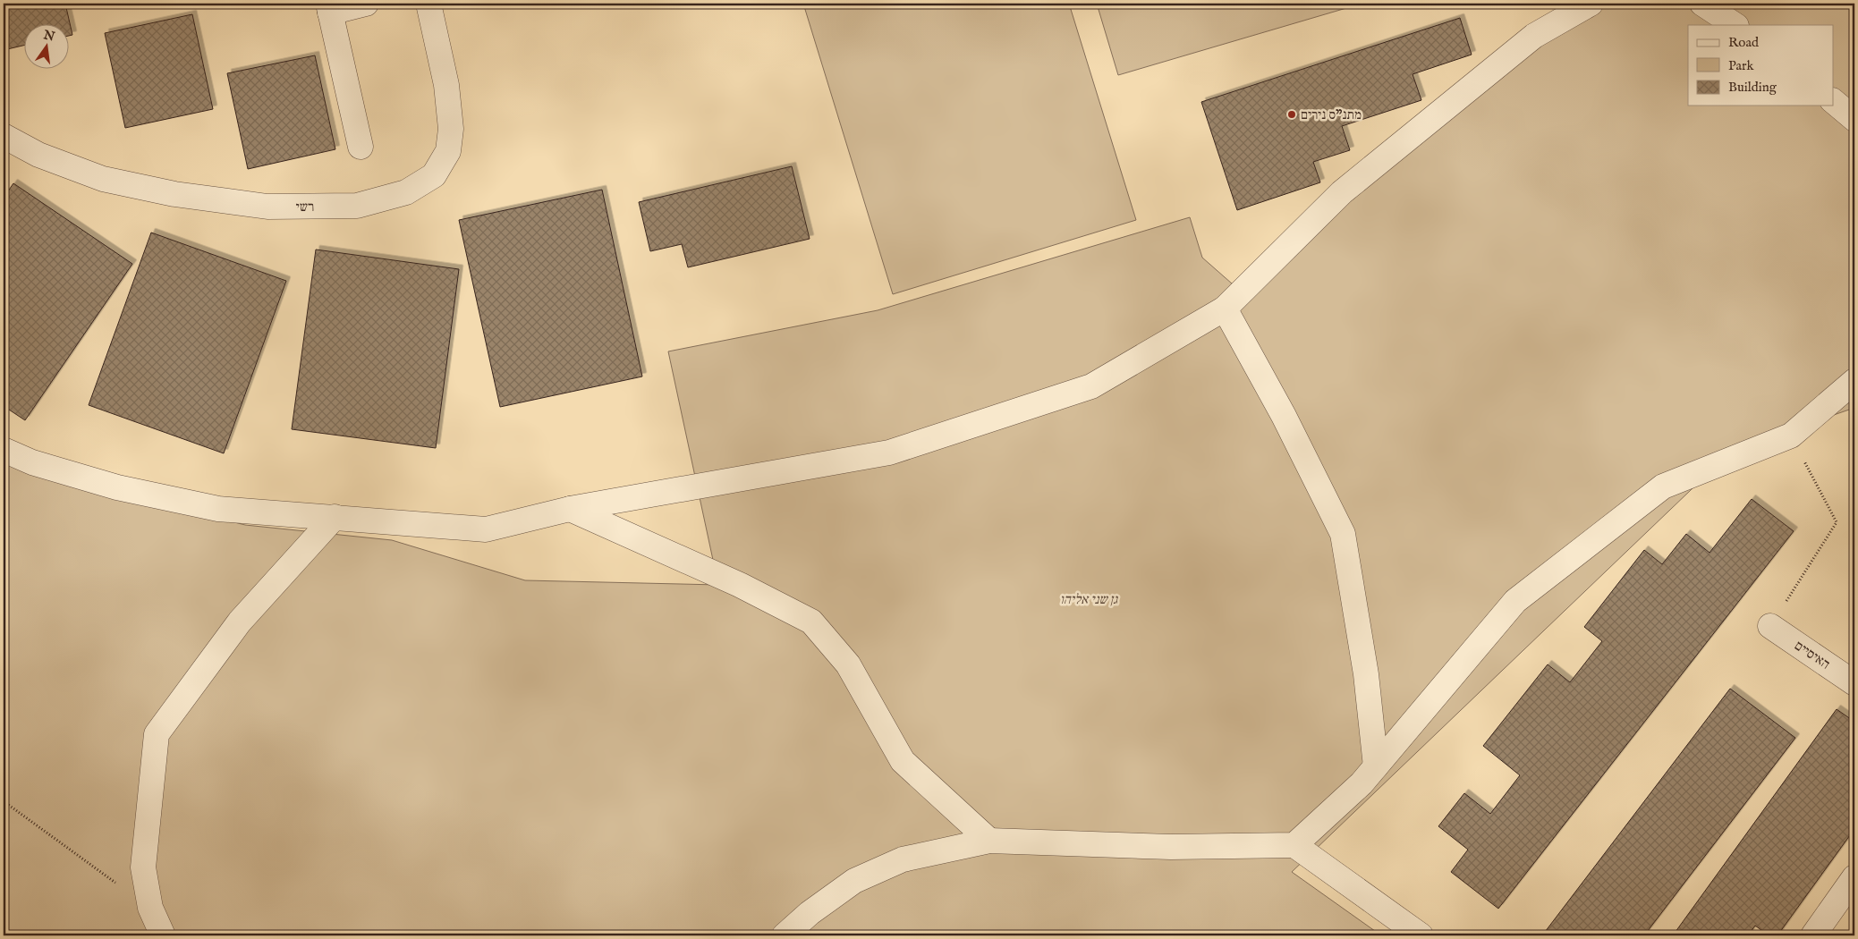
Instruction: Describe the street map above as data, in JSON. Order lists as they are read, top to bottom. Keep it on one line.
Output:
{"streets":{"street":["רשי","האיסיים"]},"parks":["גן שני אליהו"],"places":["מתנ\"ס נירים"],"legend":["Road","Park","Building"],"north":"top"}
